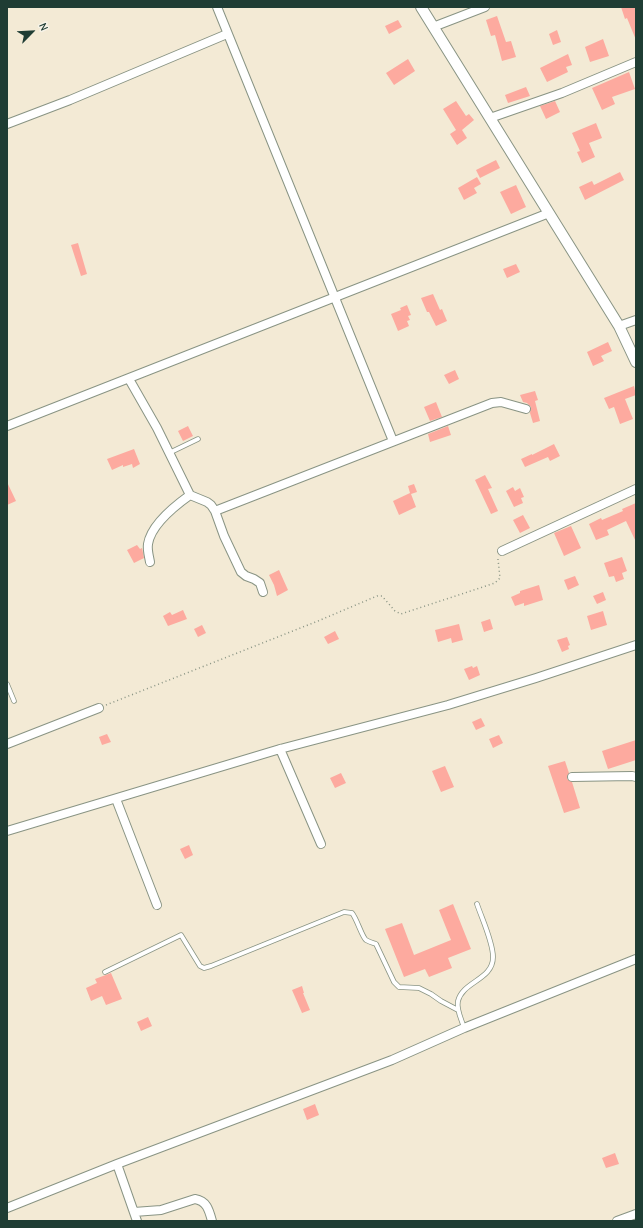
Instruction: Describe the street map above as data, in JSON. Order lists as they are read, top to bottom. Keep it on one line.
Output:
{"north":"top right"}
